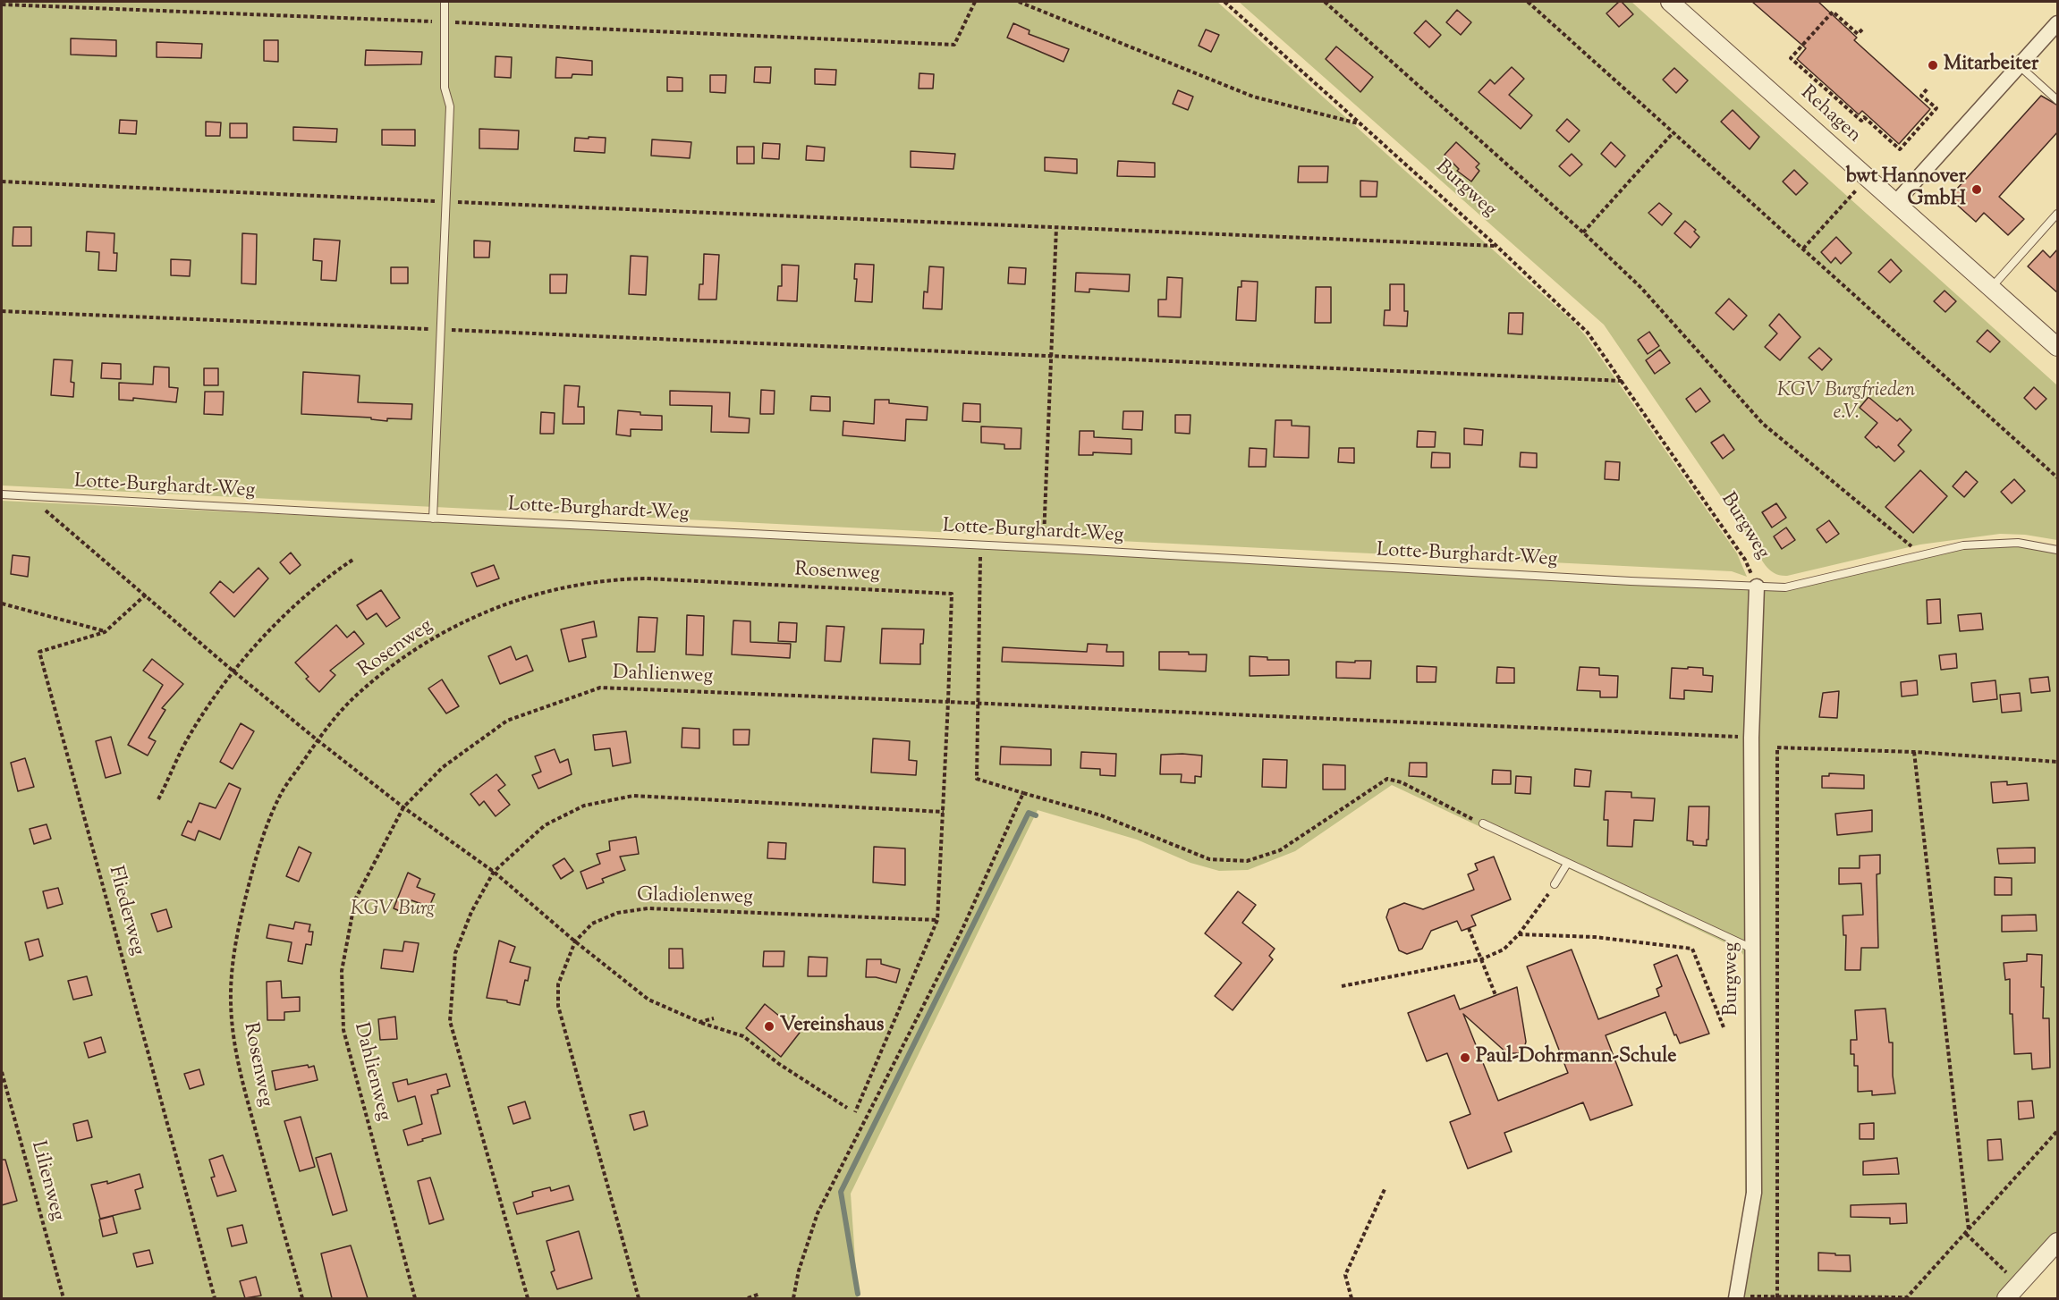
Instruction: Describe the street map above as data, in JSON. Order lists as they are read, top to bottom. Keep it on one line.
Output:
{"streets":{"street":["Rehagen","Burgweg"],"lane":["Lotte-Burghardt-Weg"],"path":["Rosenweg","Dahlienweg","Gladiolenweg","Fliederweg","Lilienweg"]},"crossings":[["Burgweg","Lotte-Burghardt-Weg"],["Rosenweg","Dahlienweg"]],"parks":["KGV Burgfrieden e.V.","KGV Burg"],"places":["Mitarbeiter","bwt Hannover GmbH","Vereinshaus","Paul-Dohrmann-Schule"]}
